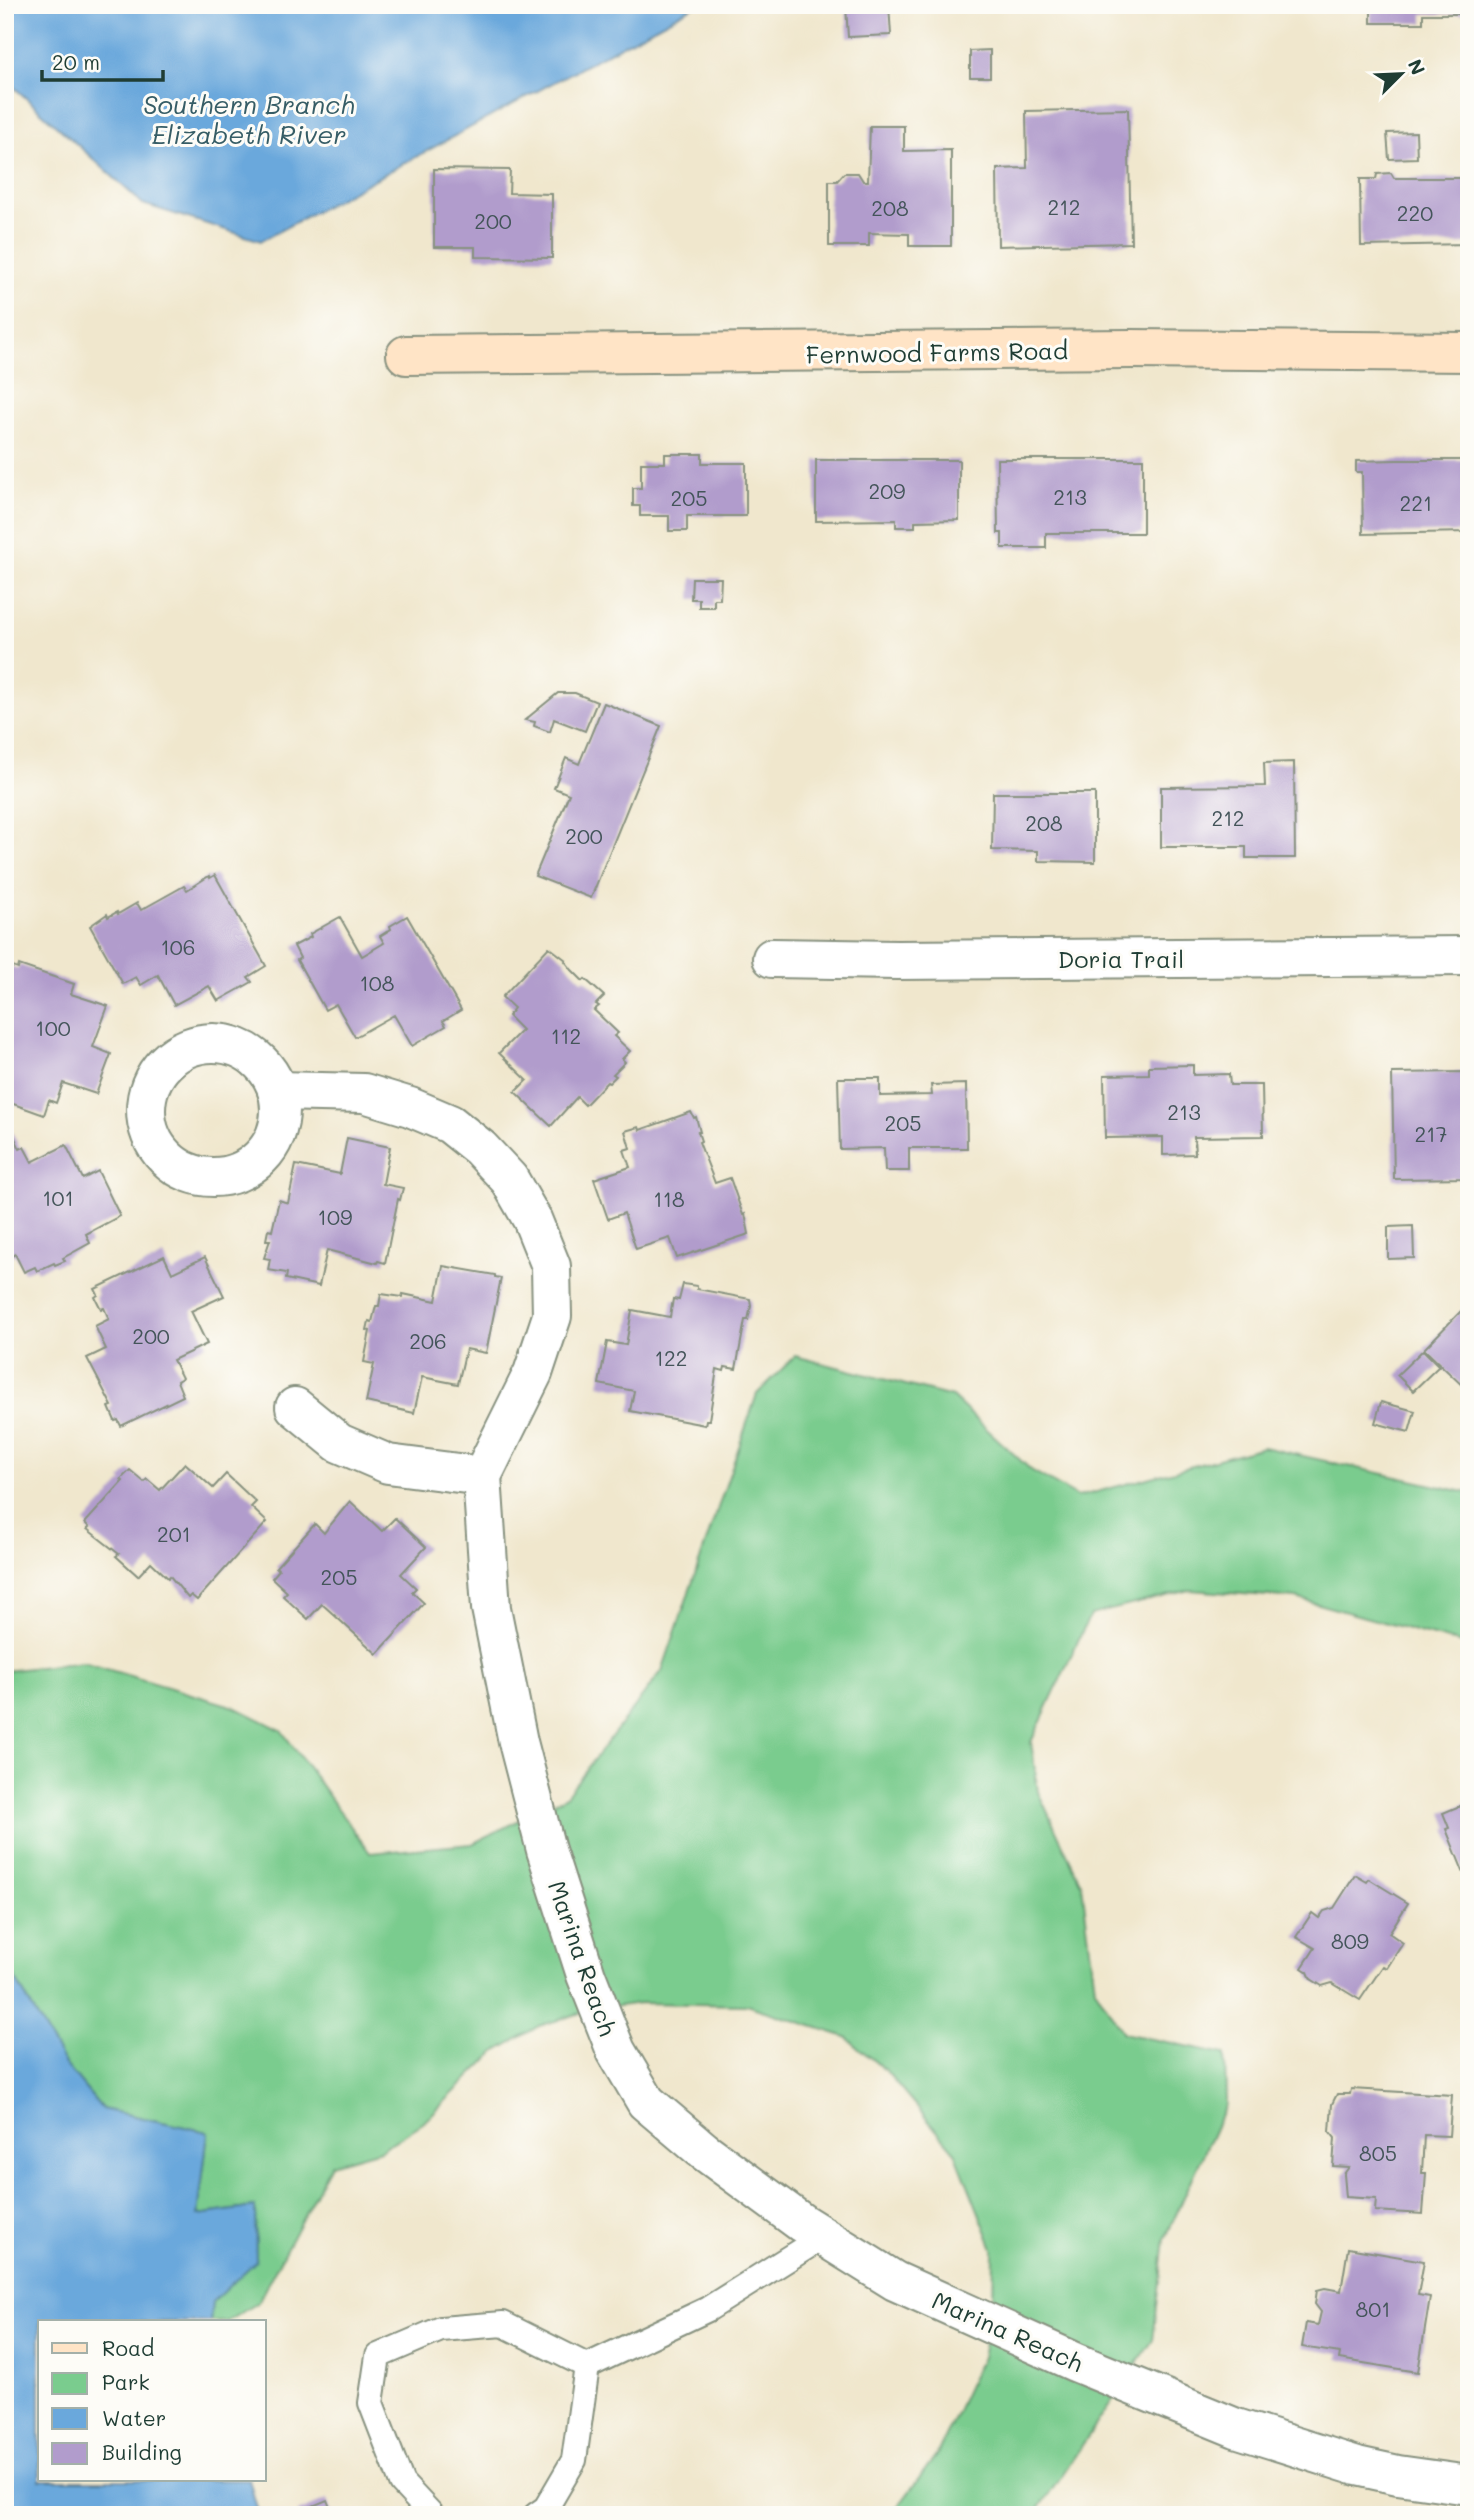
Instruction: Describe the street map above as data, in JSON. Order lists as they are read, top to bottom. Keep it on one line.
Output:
{"streets":{"street":["Fernwood Farms Road","Doria Trail","Marina Reach"]},"water":["Southern Branch Elizabeth River"],"house_numbers":["212","208","220","200","209","213","205","221","212","208","200","106","108","100","112","213","205","217","101","118","109","200","206","122","201","205","809","805","801"],"legend":["Road","Park","Water","Building"],"scale_bar":"20 m","north":"top right"}
